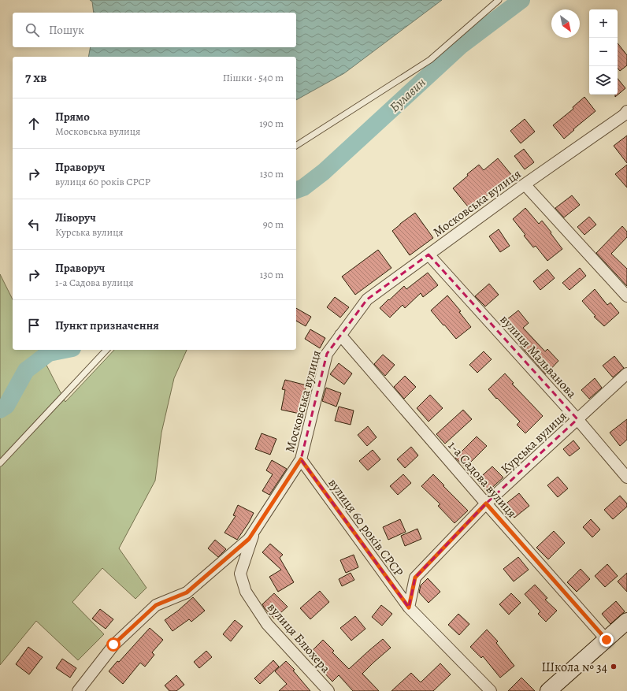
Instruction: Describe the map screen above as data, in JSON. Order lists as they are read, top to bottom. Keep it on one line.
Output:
{"streets":{"street":["Московська вулиця","вулиця Мальванова","Курська вулиця","1-а Садова вулиця","вулиця 60 років СРСР","вулиця Блюхера"]},"crossings":[["Московська вулиця","вулиця Мальванова"],["Московська вулиця","1-а Садова вулиця"],["Московська вулиця","вулиця 60 років СРСР"],["Московська вулиця","вулиця Блюхера"],["вулиця Мальванова","Курська вулиця"],["Курська вулиця","1-а Садова вулиця"],["Курська вулиця","вулиця 60 років СРСР"]],"water":["Булавин"],"places":["Школа № 34"],"north":"bottom right","page":{"map_buttons":["+","−"],"search":"Пошук","heading":["7 хв","Пішки · 540 m"],"list":[["Прямо","Московська вулиця","190 m"],["Праворуч","вулиця 60 років СРСР","130 m"],["Ліворуч","Курська вулиця","90 m"],["Праворуч","1-а Садова вулиця","130 m"],"Пункт призначення"]}}
